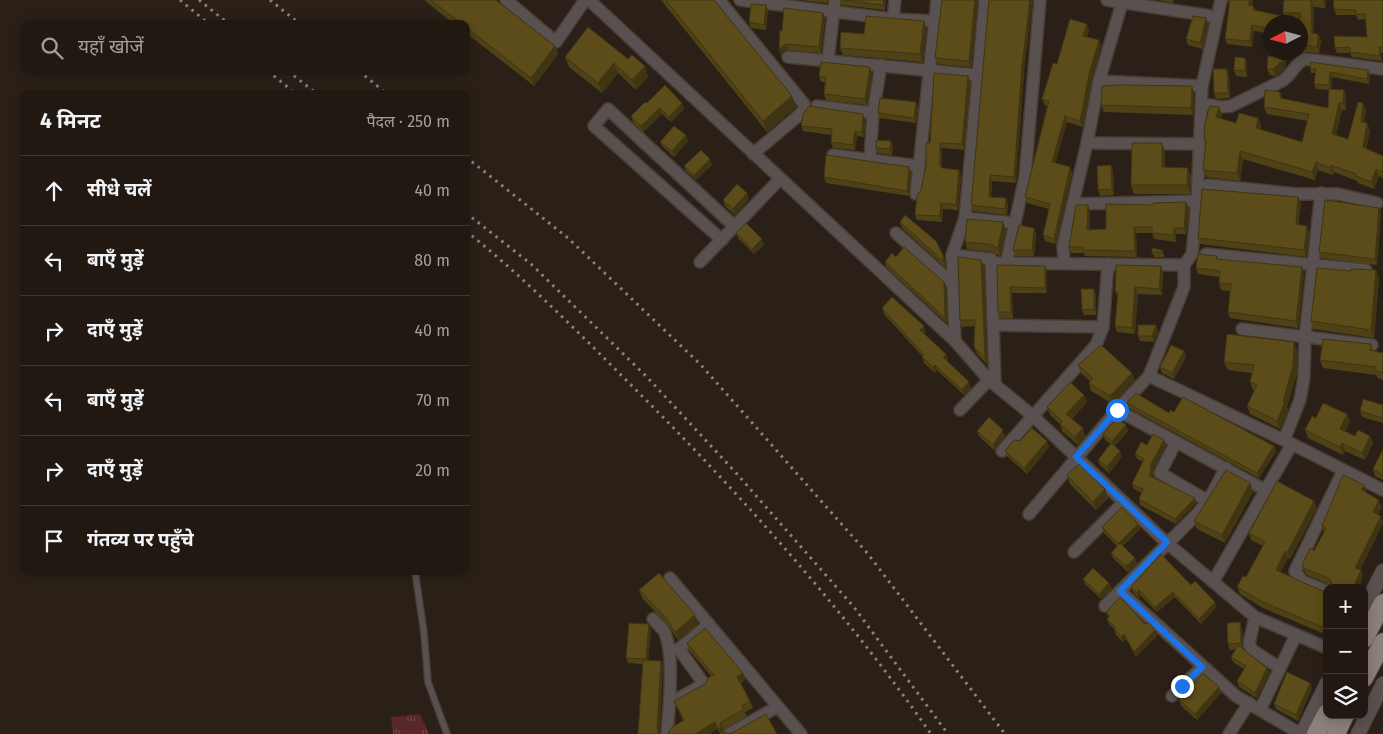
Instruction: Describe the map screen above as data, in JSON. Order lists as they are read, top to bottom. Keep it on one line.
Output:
{"north":"left","page":{"search":"यहाँ खोजें","heading":["4 मिनट","पैदल · 250 m"],"list":[["सीधे चलें","40 m"],["बाएँ मुड़ें","80 m"],["दाएँ मुड़ें","40 m"],["बाएँ मुड़ें","70 m"],["दाएँ मुड़ें","20 m"],"गंतव्य पर पहुँचे"],"map_buttons":["+","−"]}}
